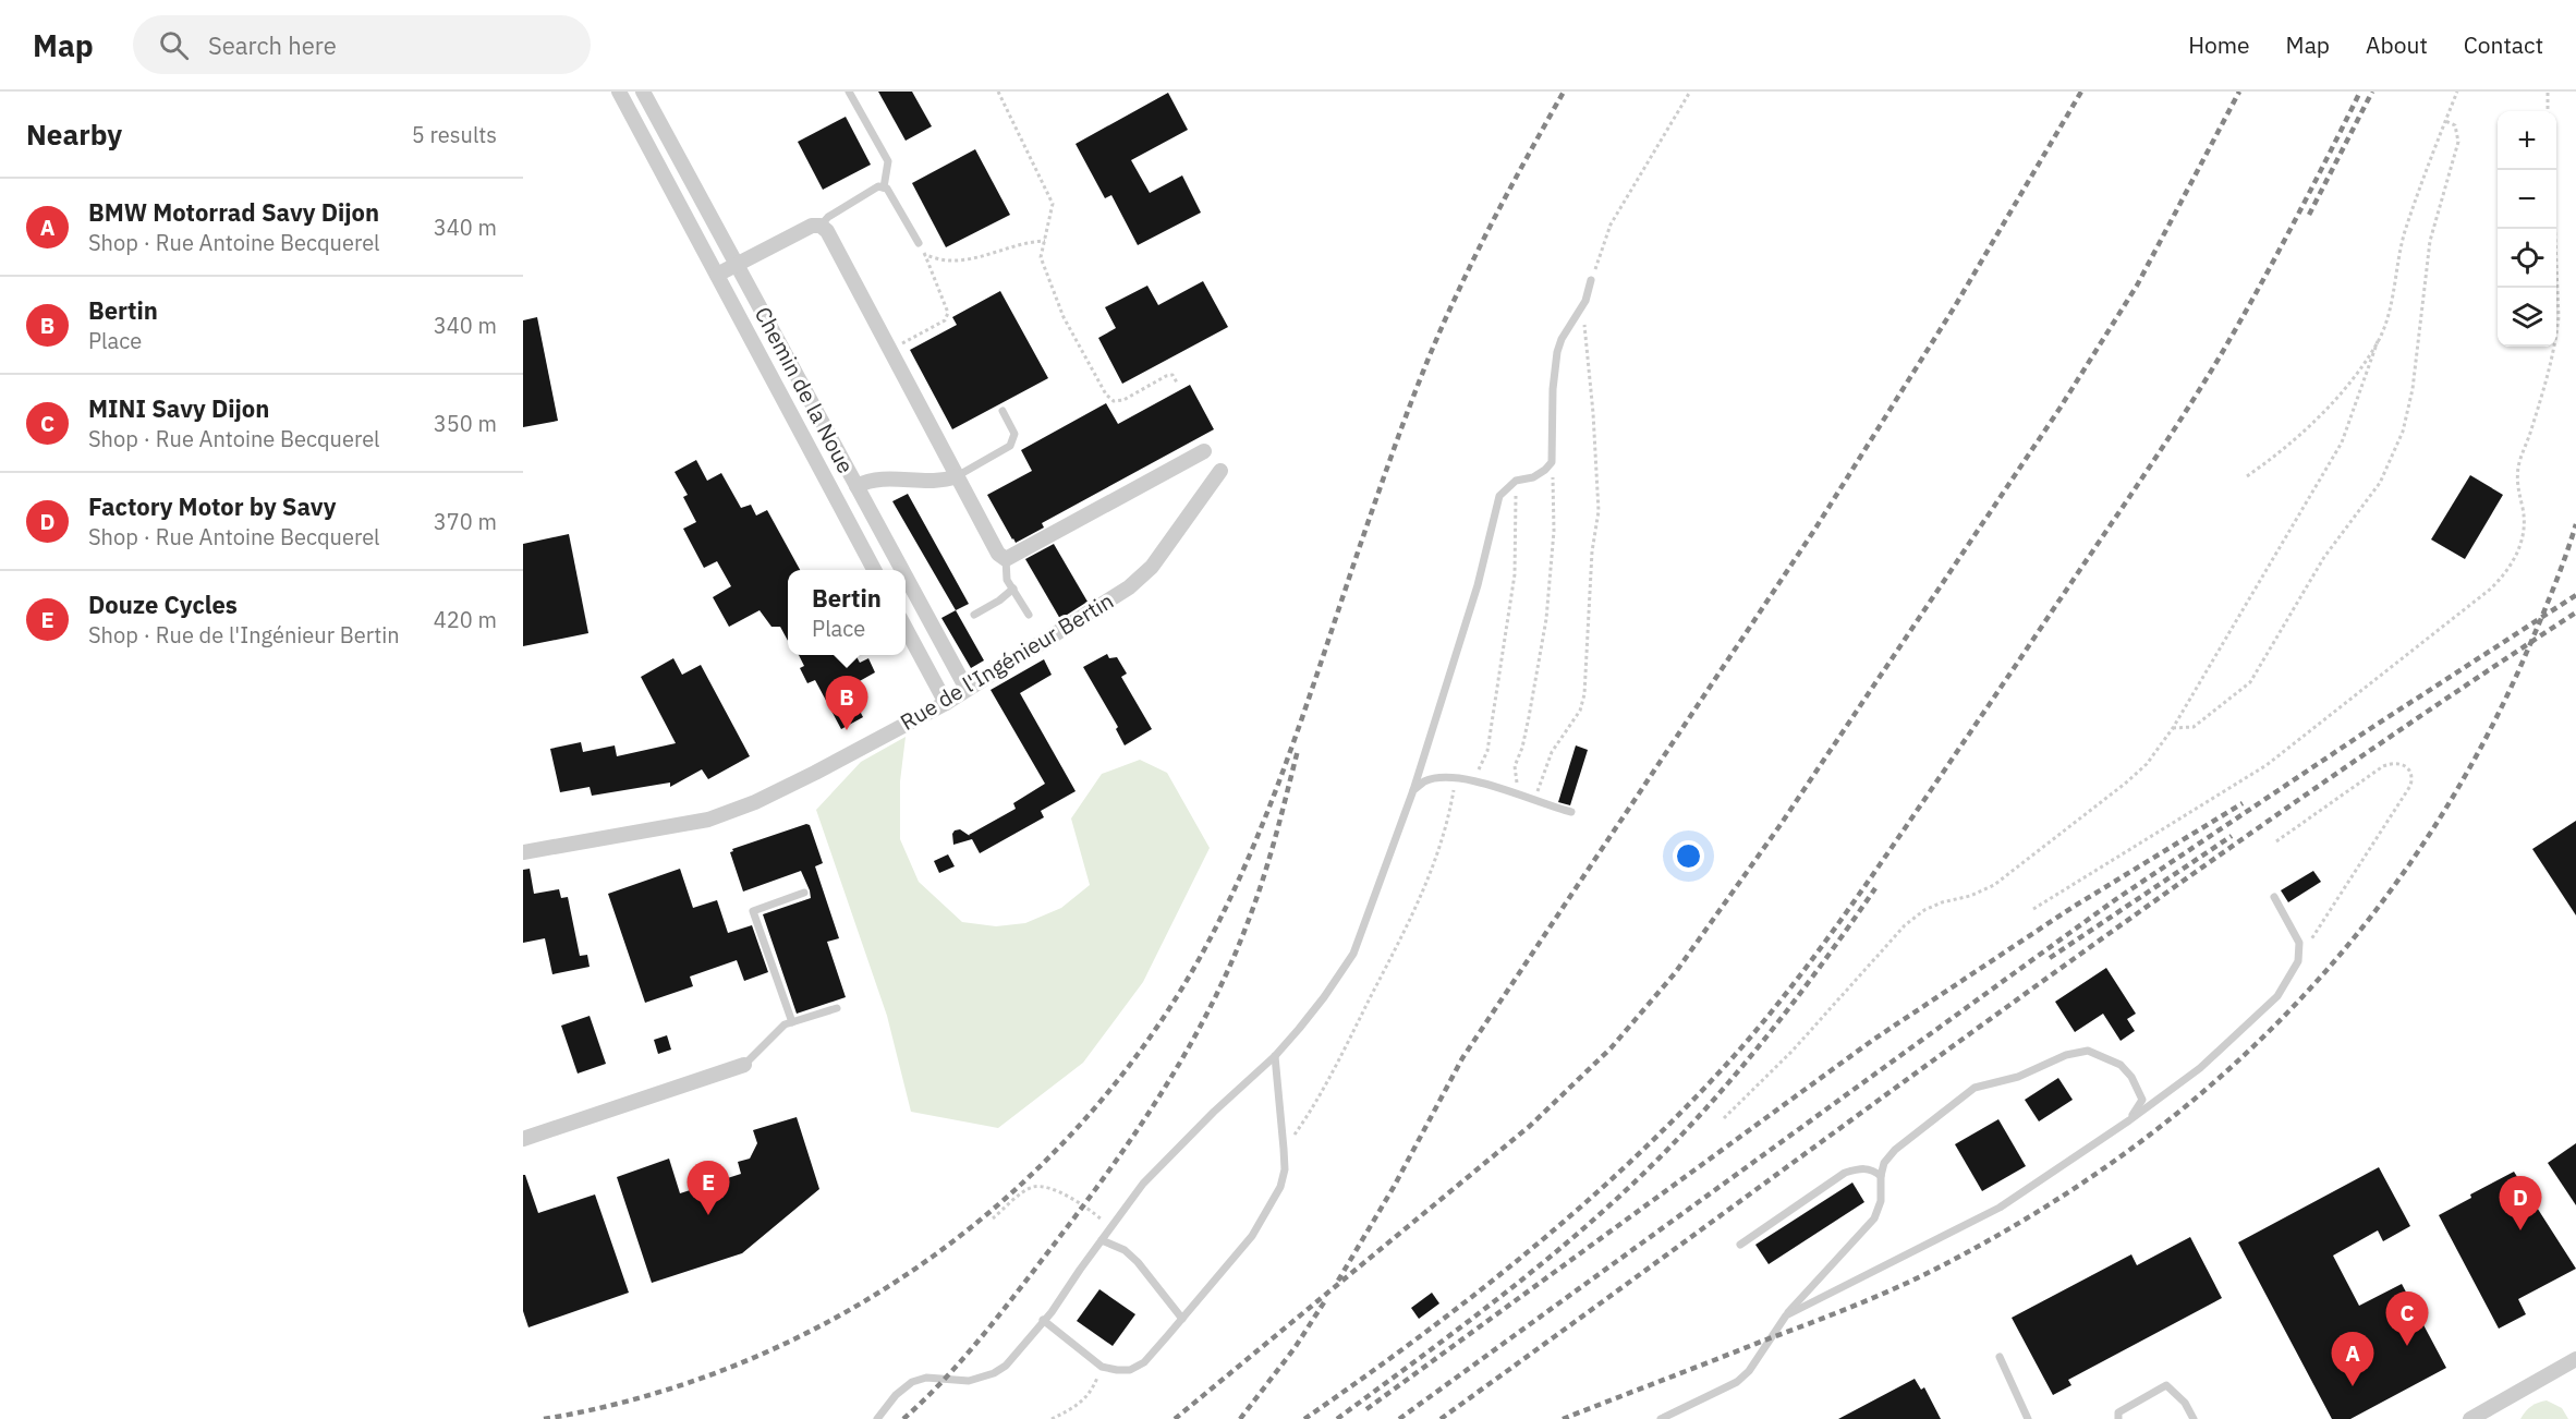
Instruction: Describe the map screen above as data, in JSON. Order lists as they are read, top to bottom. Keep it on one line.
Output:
{"streets":{"street":["Chemin de la Noue","Rue de l'Ingénieur Bertin"]},"crossings":[["Chemin de la Noue","Rue de l'Ingénieur Bertin"]],"page":{"header":"Map","search":"Search here","nav":["Home","Map","About","Contact"],"heading":["Nearby","5 results"],"map_buttons":["+","−"],"list":[{"mark":"A","name":"BMW Motorrad Savy Dijon","note":"Shop · Rue Antoine Becquerel","value":"340 m"},{"mark":"B","name":"Bertin","note":"Place","value":"340 m"},{"mark":"C","name":"MINI Savy Dijon","note":"Shop · Rue Antoine Becquerel","value":"350 m"},{"mark":"D","name":"Factory Motor by Savy","note":"Shop · Rue Antoine Becquerel","value":"370 m"},{"mark":"E","name":"Douze Cycles","note":"Shop · Rue de l'Ingénieur Bertin","value":"420 m"}],"popup":["Bertin","Place"],"pins":["B","E","D","C","A"]}}
